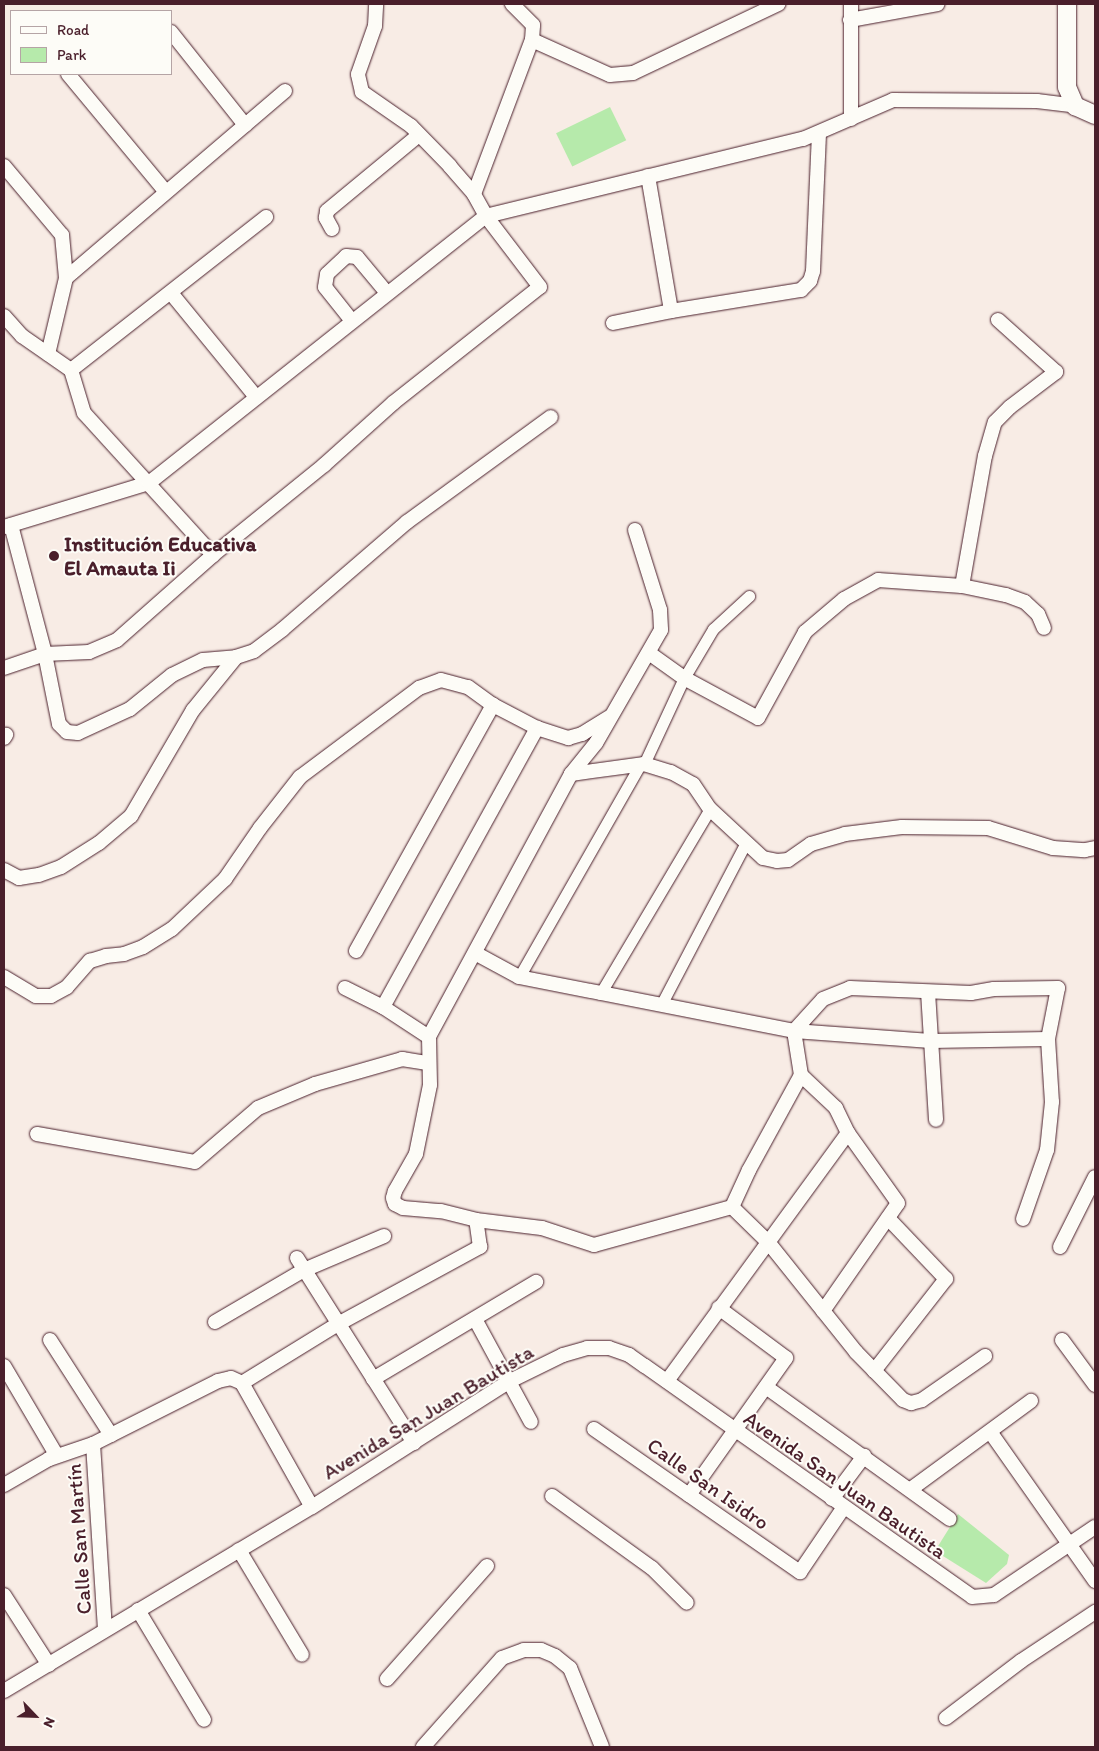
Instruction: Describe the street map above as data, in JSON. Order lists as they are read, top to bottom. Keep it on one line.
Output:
{"streets":{"street":["Avenida San Juan Bautista","Calle San Isidro","Calle San Martín"]},"crossings":[["Avenida San Juan Bautista","Calle San Isidro"],["Avenida San Juan Bautista","Calle San Martín"]],"places":["Institución Educativa El Amauta Ii"],"legend":["Road","Park"],"north":"bottom right"}
